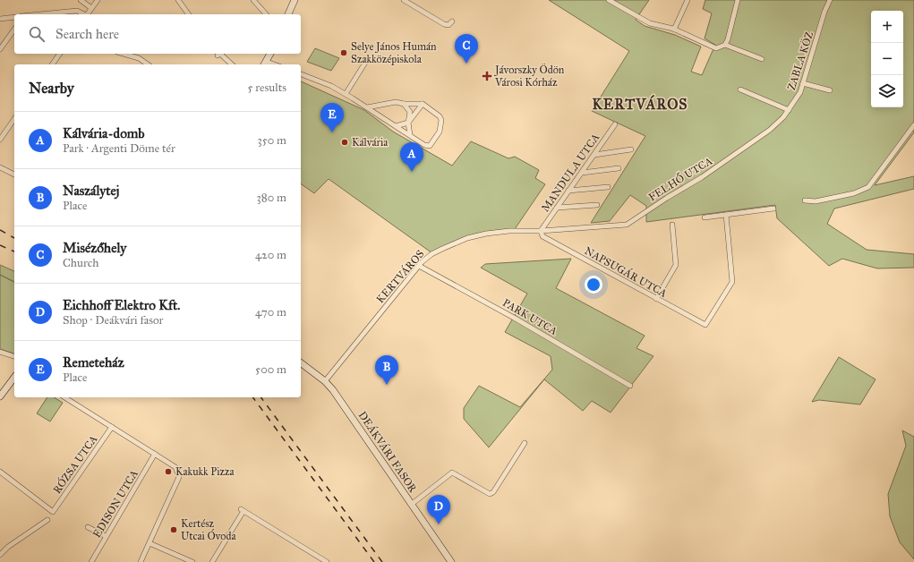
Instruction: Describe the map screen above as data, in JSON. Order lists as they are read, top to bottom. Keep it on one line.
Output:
{"streets":{"street":["ZABLA KÖZ","MANDULA UTCA","FELHŐ UTCA","NAPSUGÁR UTCA","KERTVÁROS","PARK UTCA","DEÁKVÁRI FASOR","RÓZSA UTCA","EDISON UTCA"]},"crossings":[["ZABLA KÖZ","FELHŐ UTCA"],["MANDULA UTCA","NAPSUGÁR UTCA"],["MANDULA UTCA","KERTVÁROS"],["FELHŐ UTCA","KERTVÁROS"],["NAPSUGÁR UTCA","KERTVÁROS"],["KERTVÁROS","PARK UTCA"],["KERTVÁROS","DEÁKVÁRI FASOR"]],"districts":["KERTVÁROS"],"places":{"other":["Selye János Humán Szakközépiskola","Kálvária","Kakukk Pizza","Kertész Utcai Óvoda"],"health":["Jávorszky Ödön Városi Kórház"]},"page":{"map_buttons":["+","−"],"search":"Search here","pins":["C","E","A","B","D"],"heading":["Nearby","5 results"],"list":[{"mark":"A","name":"Kálvária-domb","note":"Park · Argenti Döme tér","value":"350 m"},{"mark":"B","name":"Naszálytej","note":"Place","value":"380 m"},{"mark":"C","name":"Misézőhely","note":"Church","value":"420 m"},{"mark":"D","name":"Eichhoff Elektro Kft.","note":"Shop · Deákvári fasor","value":"470 m"},{"mark":"E","name":"Remeteház","note":"Place","value":"500 m"}]}}
